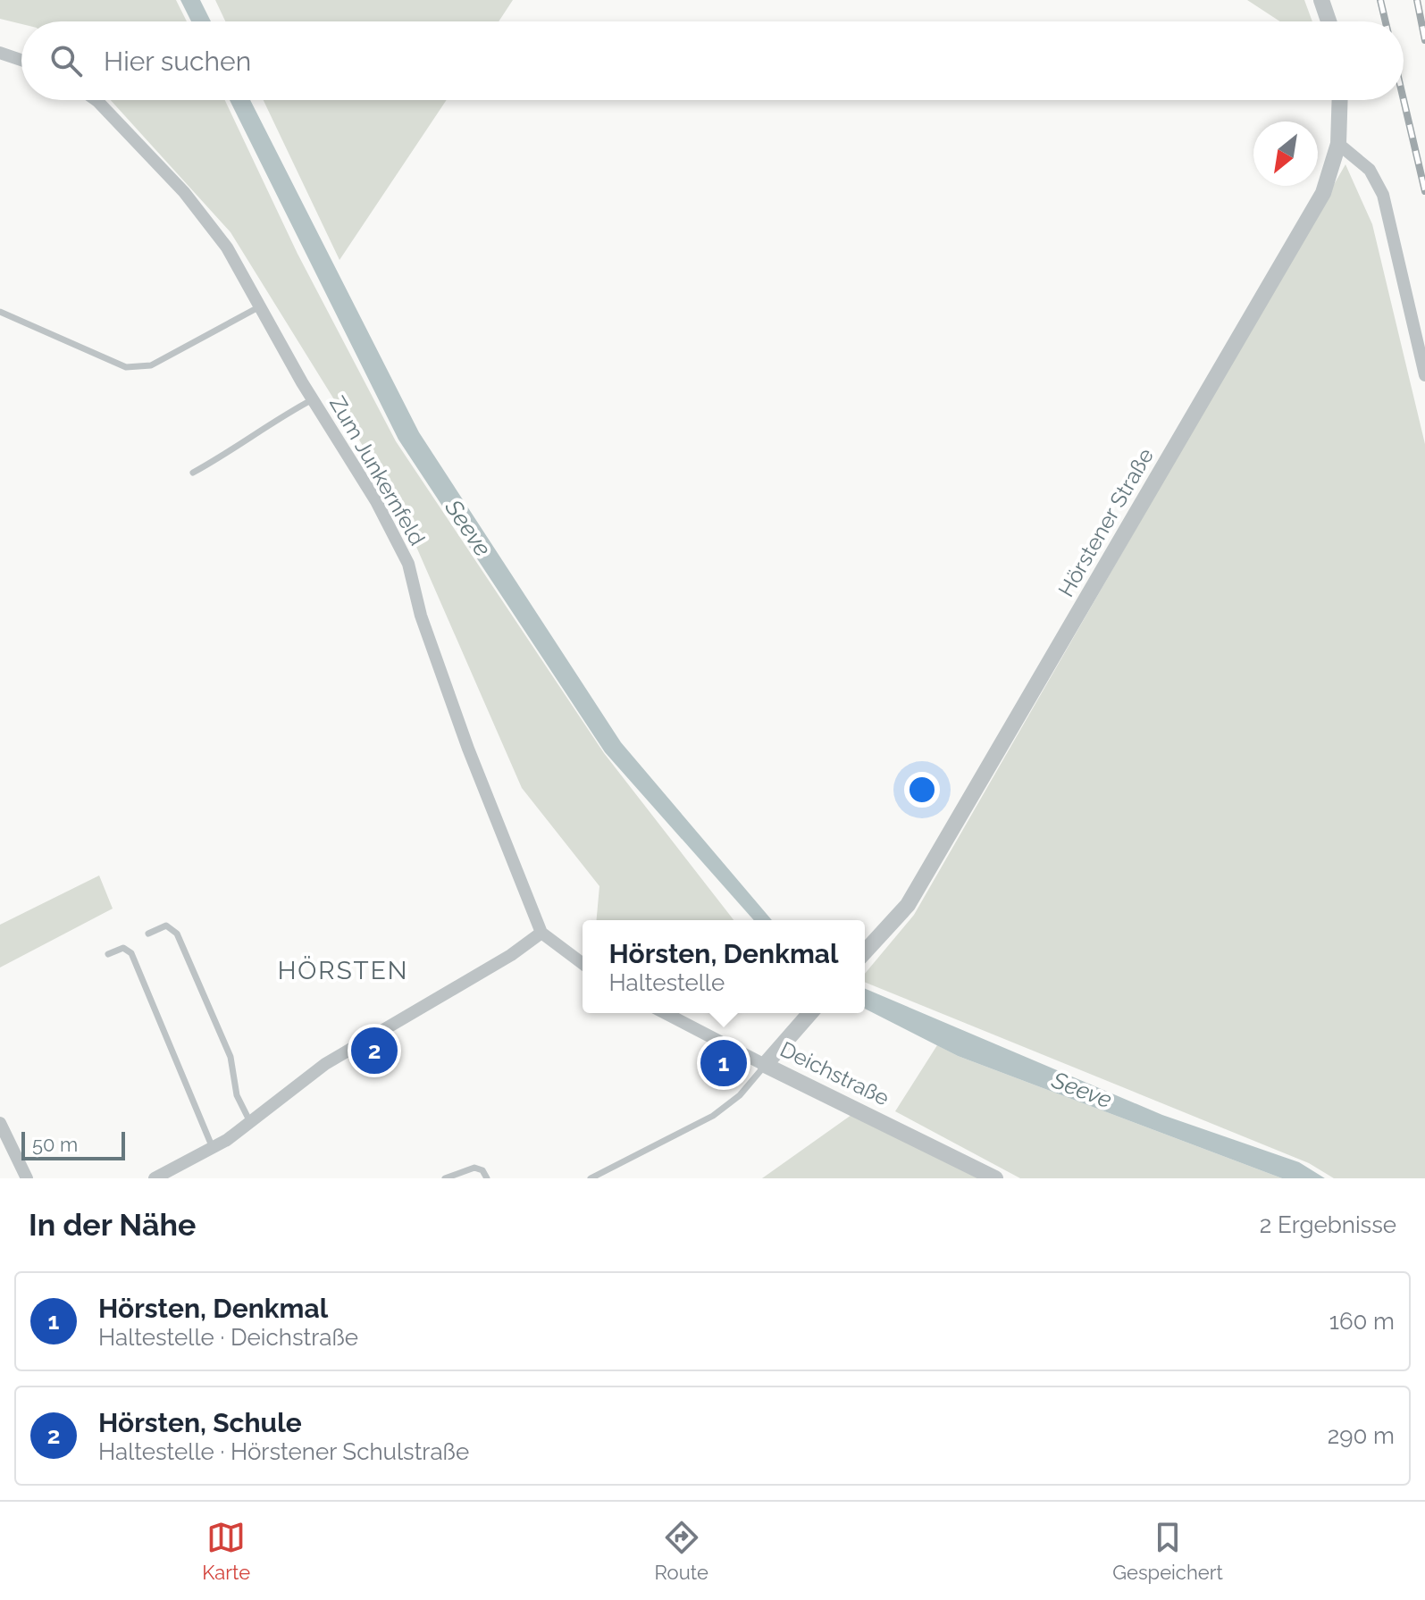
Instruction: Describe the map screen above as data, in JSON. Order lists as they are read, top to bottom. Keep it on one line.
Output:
{"streets":{"street":["Zum Junkernfeld","Hörstener Straße","Deichstraße"]},"districts":["HÖRSTEN"],"water":["Seeve"],"scale_bar":"50 m","north":"bottom left","page":{"search":"Hier suchen","popup":["Hörsten, Denkmal","Haltestelle"],"pins":["2","1"],"scale":"50 m","heading":["In der Nähe","2 Ergebnisse"],"list":[{"mark":"1","name":"Hörsten, Denkmal","note":"Haltestelle · Deichstraße","value":"160 m"},{"mark":"2","name":"Hörsten, Schule","note":"Haltestelle · Hörstener Schulstraße","value":"290 m"}],"nav":["Karte","Route","Gespeichert"]}}
